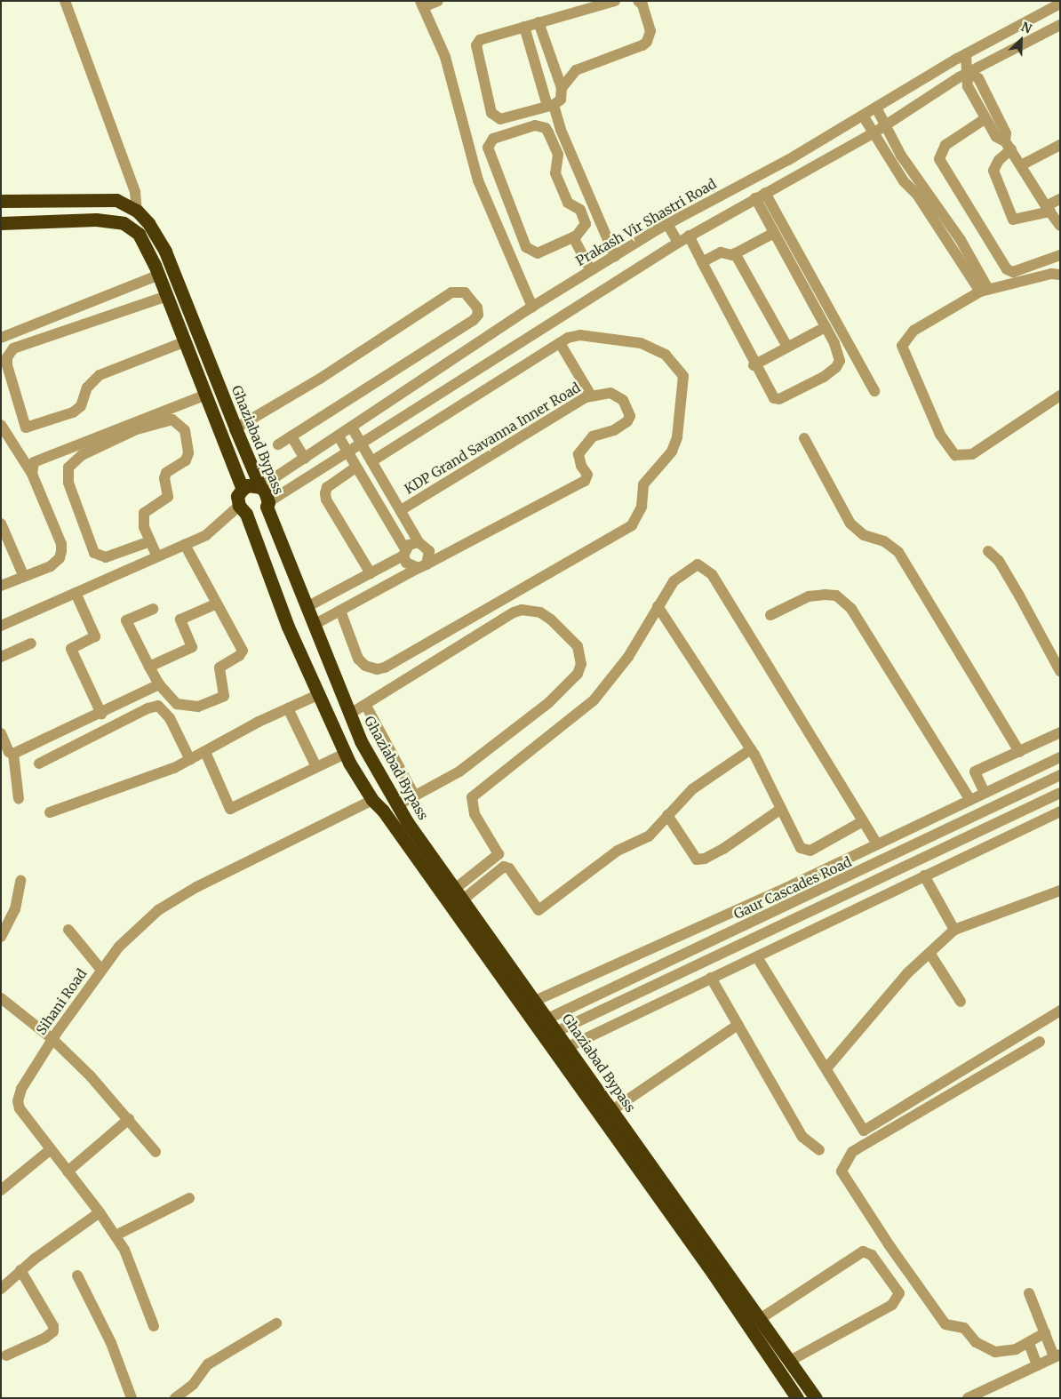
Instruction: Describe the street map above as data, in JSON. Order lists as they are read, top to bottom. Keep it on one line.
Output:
{"streets":{"highway":["Ghaziabad Bypass"],"street":["Prakash Vir Shastri Road","KDP Grand Savanna Inner Road","Gaur Cascades Road","Sihani Road"]},"crossings":[["Prakash Vir Shastri Road","Ghaziabad Bypass"],["Ghaziabad Bypass","Gaur Cascades Road"],["Ghaziabad Bypass","Sihani Road"]],"north":"top right"}
